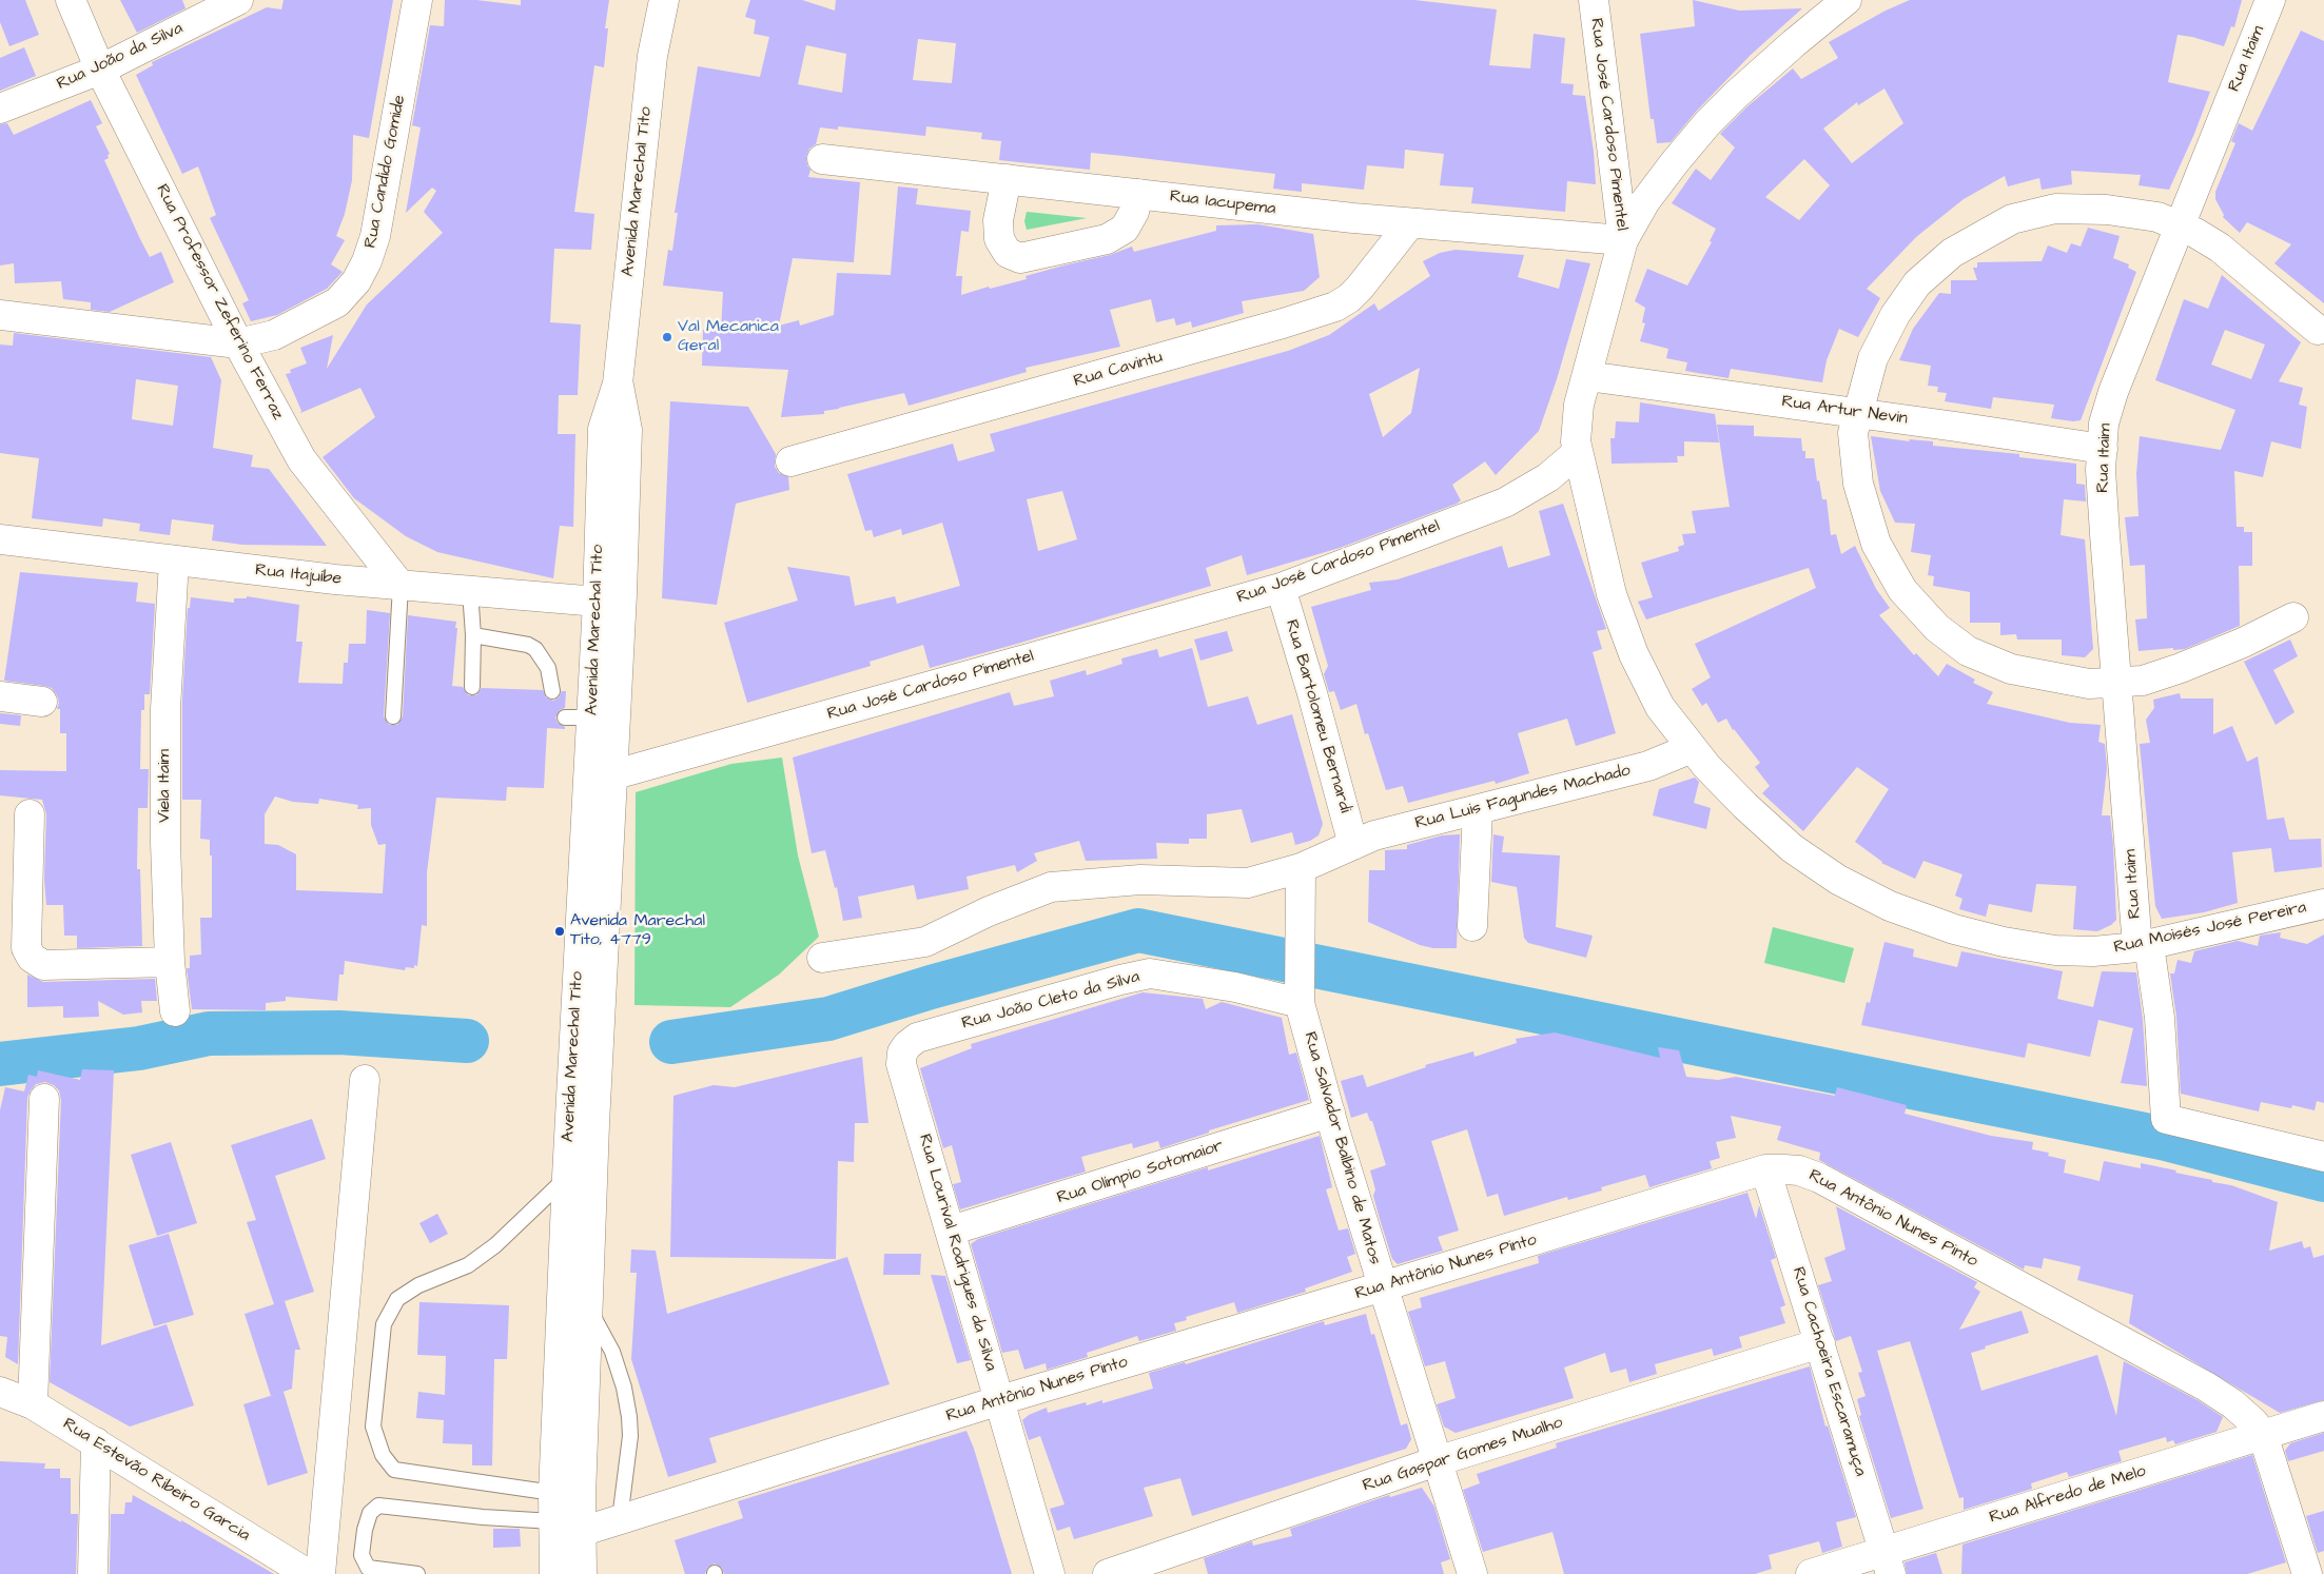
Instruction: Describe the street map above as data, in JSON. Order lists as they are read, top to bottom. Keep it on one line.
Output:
{"streets":{"street":["Rua João da Silva","Rua Itaim","Rua José Cardoso Pimentel","Rua Candido Gomide","Avenida Marechal Tito","Rua Iacupema","Rua Professor Zeferino Ferraz","Rua Cavintu","Rua Artur Nevin","Rua Itajuíbe","Rua Bartolomeu Bernardi","Viela Itaim","Rua Luis Fagundes Machado","Rua Moisés José Pereira","Rua João Cleto da Silva","Rua Salvador Balbino de Matos","Rua Olímpio Sotomaior","Rua Antônio Nunes Pinto","Rua Lourival Rodrigues da Silva","Rua Cachoeira Escaramuça","Rua Gaspar Gomes Mualho","Rua Estevão Ribeiro Garcia","Rua Alfredo de Melo"]},"crossings":[["Rua João da Silva","Rua Professor Zeferino Ferraz"],["Rua Itaim","Rua Artur Nevin"],["Rua Itaim","Rua Moisés José Pereira"],["Rua José Cardoso Pimentel","Avenida Marechal Tito"],["Rua José Cardoso Pimentel","Rua Iacupema"],["Rua José Cardoso Pimentel","Rua Artur Nevin"],["Rua José Cardoso Pimentel","Rua Bartolomeu Bernardi"],["Rua José Cardoso Pimentel","Rua Moisés José Pereira"],["Rua Candido Gomide","Rua Professor Zeferino Ferraz"],["Avenida Marechal Tito","Rua Itajuíbe"],["Avenida Marechal Tito","Rua Antônio Nunes Pinto"],["Rua Iacupema","Rua Cavintu"],["Rua Professor Zeferino Ferraz","Rua Itajuíbe"],["Rua Itajuíbe","Viela Itaim"],["Rua Bartolomeu Bernardi","Rua Luis Fagundes Machado"],["Rua Luis Fagundes Machado","Rua Moisés José Pereira"],["Rua Luis Fagundes Machado","Rua Salvador Balbino de Matos"],["Rua João Cleto da Silva","Rua Salvador Balbino de Matos"],["Rua João Cleto da Silva","Rua Lourival Rodrigues da Silva"],["Rua Salvador Balbino de Matos","Rua Olímpio Sotomaior"],["Rua Salvador Balbino de Matos","Rua Antônio Nunes Pinto"],["Rua Salvador Balbino de Matos","Rua Gaspar Gomes Mualho"],["Rua Olímpio Sotomaior","Rua Lourival Rodrigues da Silva"],["Rua Antônio Nunes Pinto","Rua Lourival Rodrigues da Silva"],["Rua Antônio Nunes Pinto","Rua Cachoeira Escaramuça"],["Rua Antônio Nunes Pinto","Rua Alfredo de Melo"],["Rua Cachoeira Escaramuça","Rua Gaspar Gomes Mualho"],["Rua Cachoeira Escaramuça","Rua Alfredo de Melo"]],"places":["Val Mecanica Geral","Avenida Marechal Tito, 4779"]}
